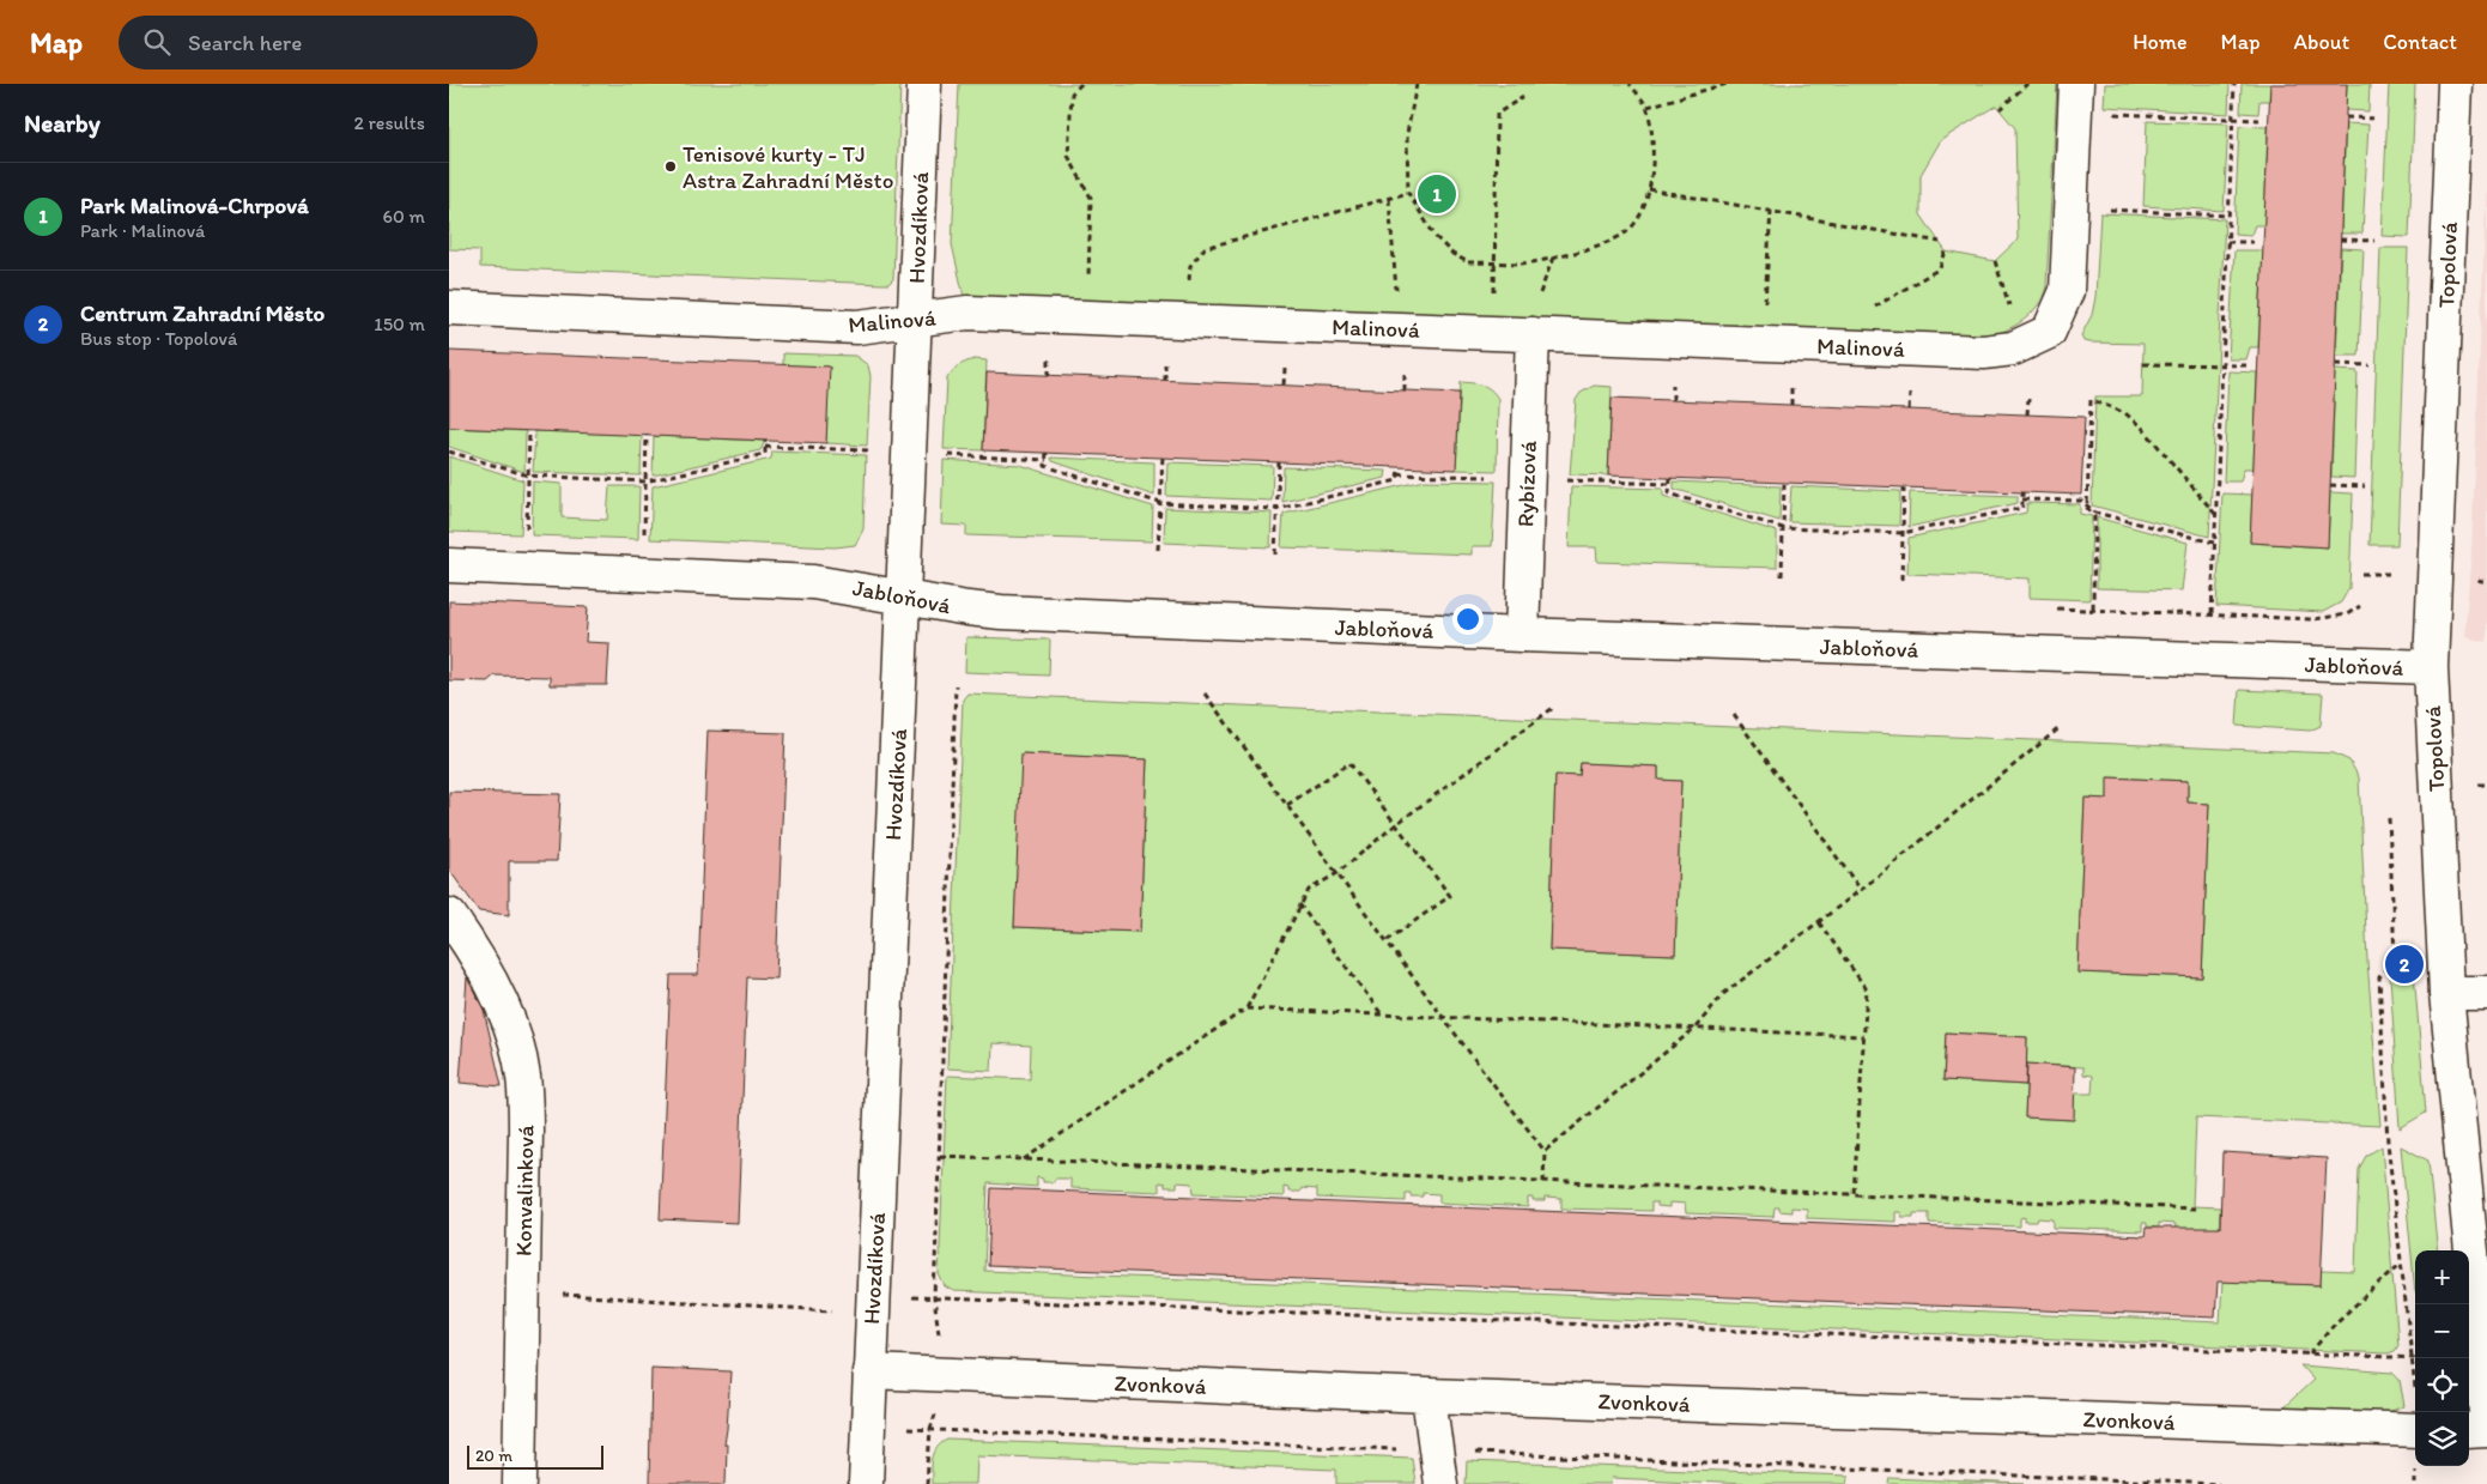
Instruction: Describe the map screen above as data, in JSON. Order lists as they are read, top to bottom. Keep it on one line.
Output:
{"streets":{"street":["Hvozdíková","Topolová","Malinová","Rybízová","Jabloňová","Konvalinková","Zvonková"]},"crossings":[["Hvozdíková","Malinová"],["Hvozdíková","Jabloňová"],["Hvozdíková","Zvonková"],["Topolová","Jabloňová"],["Malinová","Rybízová"],["Rybízová","Jabloňová"]],"places":["Tenisové kurty - TJ Astra Zahradní Město"],"scale_bar":"20 m","page":{"header":"Map","search":"Search here","nav":["Home","Map","About","Contact"],"heading":["Nearby","2 results"],"list":[{"mark":"1","name":"Park Malinová-Chrpová","note":"Park · Malinová","value":"60 m"},{"mark":"2","name":"Centrum Zahradní Město","note":"Bus stop · Topolová","value":"150 m"}],"pins":["1","2"],"map_buttons":["+","−"],"scale":"20 m"}}
